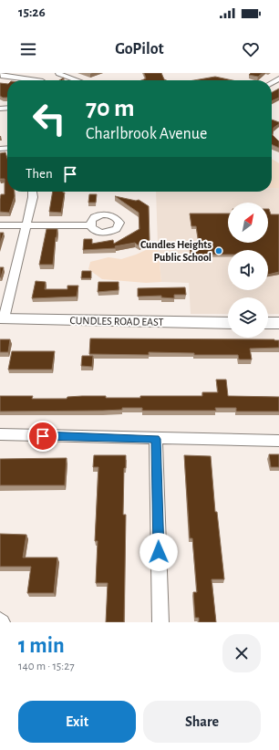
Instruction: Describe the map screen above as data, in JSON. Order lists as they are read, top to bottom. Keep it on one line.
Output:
{"streets":{"main road":["CUNDLES ROAD EAST"]},"places":["Cundles Heights Public School"],"north":"top right","page":{"status":"15:26","header":"GoPilot","turn":["70 m","Charlbrook Avenue"],"then":"Then","heading":["1 min","140 m · 15:27"],"buttons":["Exit","Share"]}}
